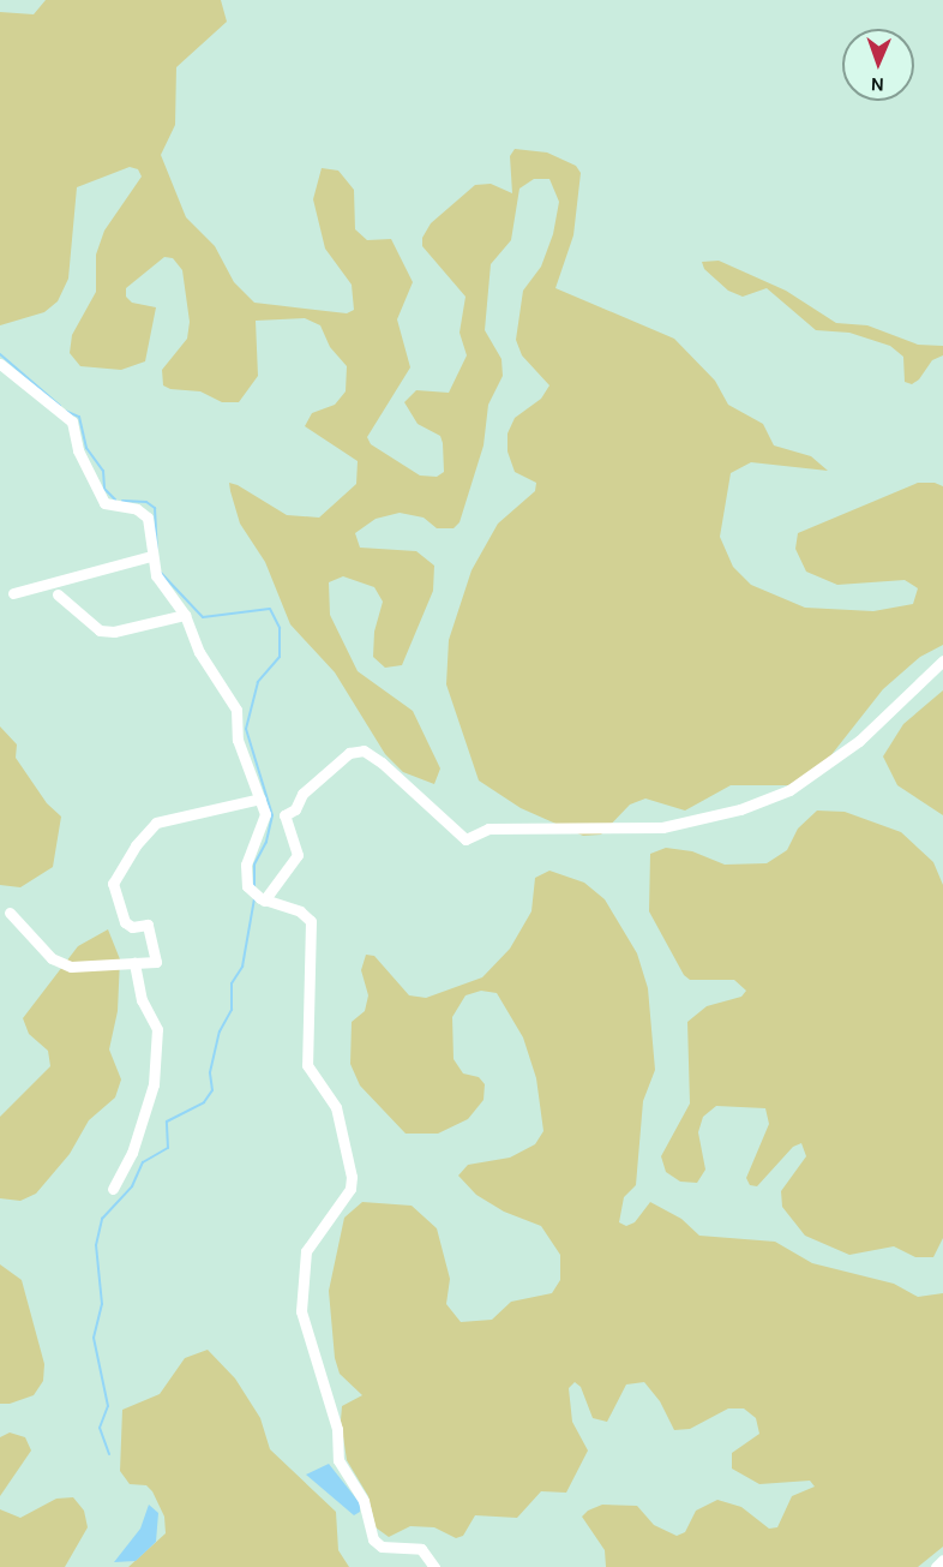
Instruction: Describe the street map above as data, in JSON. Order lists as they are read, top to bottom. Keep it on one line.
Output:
{"north":"bottom"}
